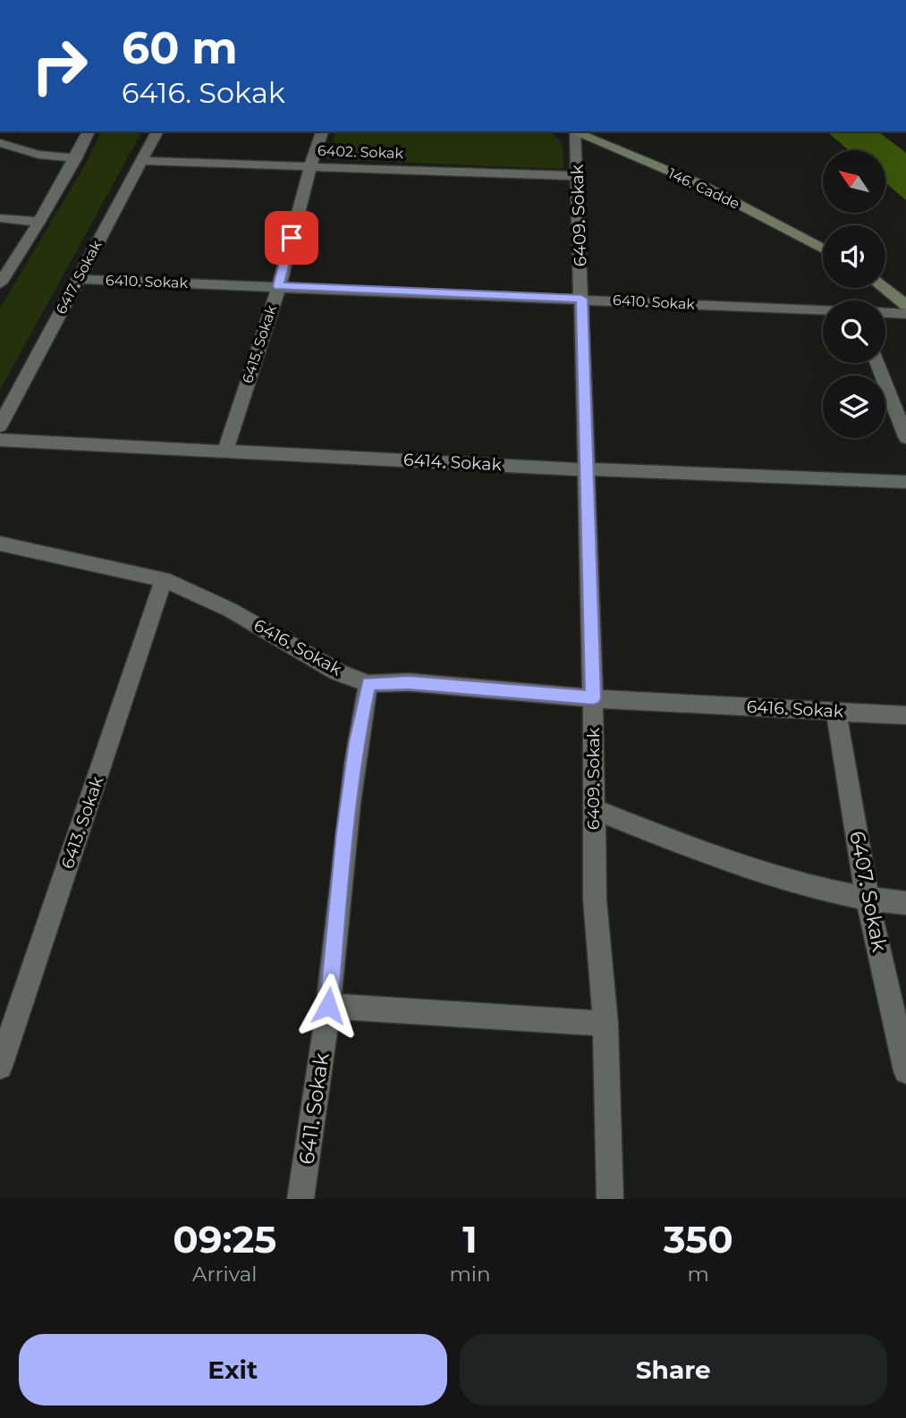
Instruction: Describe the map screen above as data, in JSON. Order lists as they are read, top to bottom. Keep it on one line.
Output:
{"streets":{"street":["6402. Sokak","146. Cadde","6409. Sokak","6417. Sokak","6410. Sokak","6415. Sokak","6414. Sokak","6416. Sokak","6413. Sokak","6407. Sokak","6411. Sokak"]},"crossings":[["6402. Sokak","6409. Sokak"],["6402. Sokak","6417. Sokak"],["6402. Sokak","6415. Sokak"],["146. Cadde","6409. Sokak"],["6409. Sokak","6410. Sokak"],["6409. Sokak","6414. Sokak"],["6409. Sokak","6416. Sokak"],["6417. Sokak","6410. Sokak"],["6410. Sokak","6415. Sokak"],["6415. Sokak","6414. Sokak"],["6416. Sokak","6413. Sokak"],["6416. Sokak","6407. Sokak"],["6416. Sokak","6411. Sokak"]],"north":"top left","page":{"turn":["60 m","6416. Sokak"],"eta":["09:25","Arrival","1","min","350","m"],"buttons":["Exit","Share"]}}
